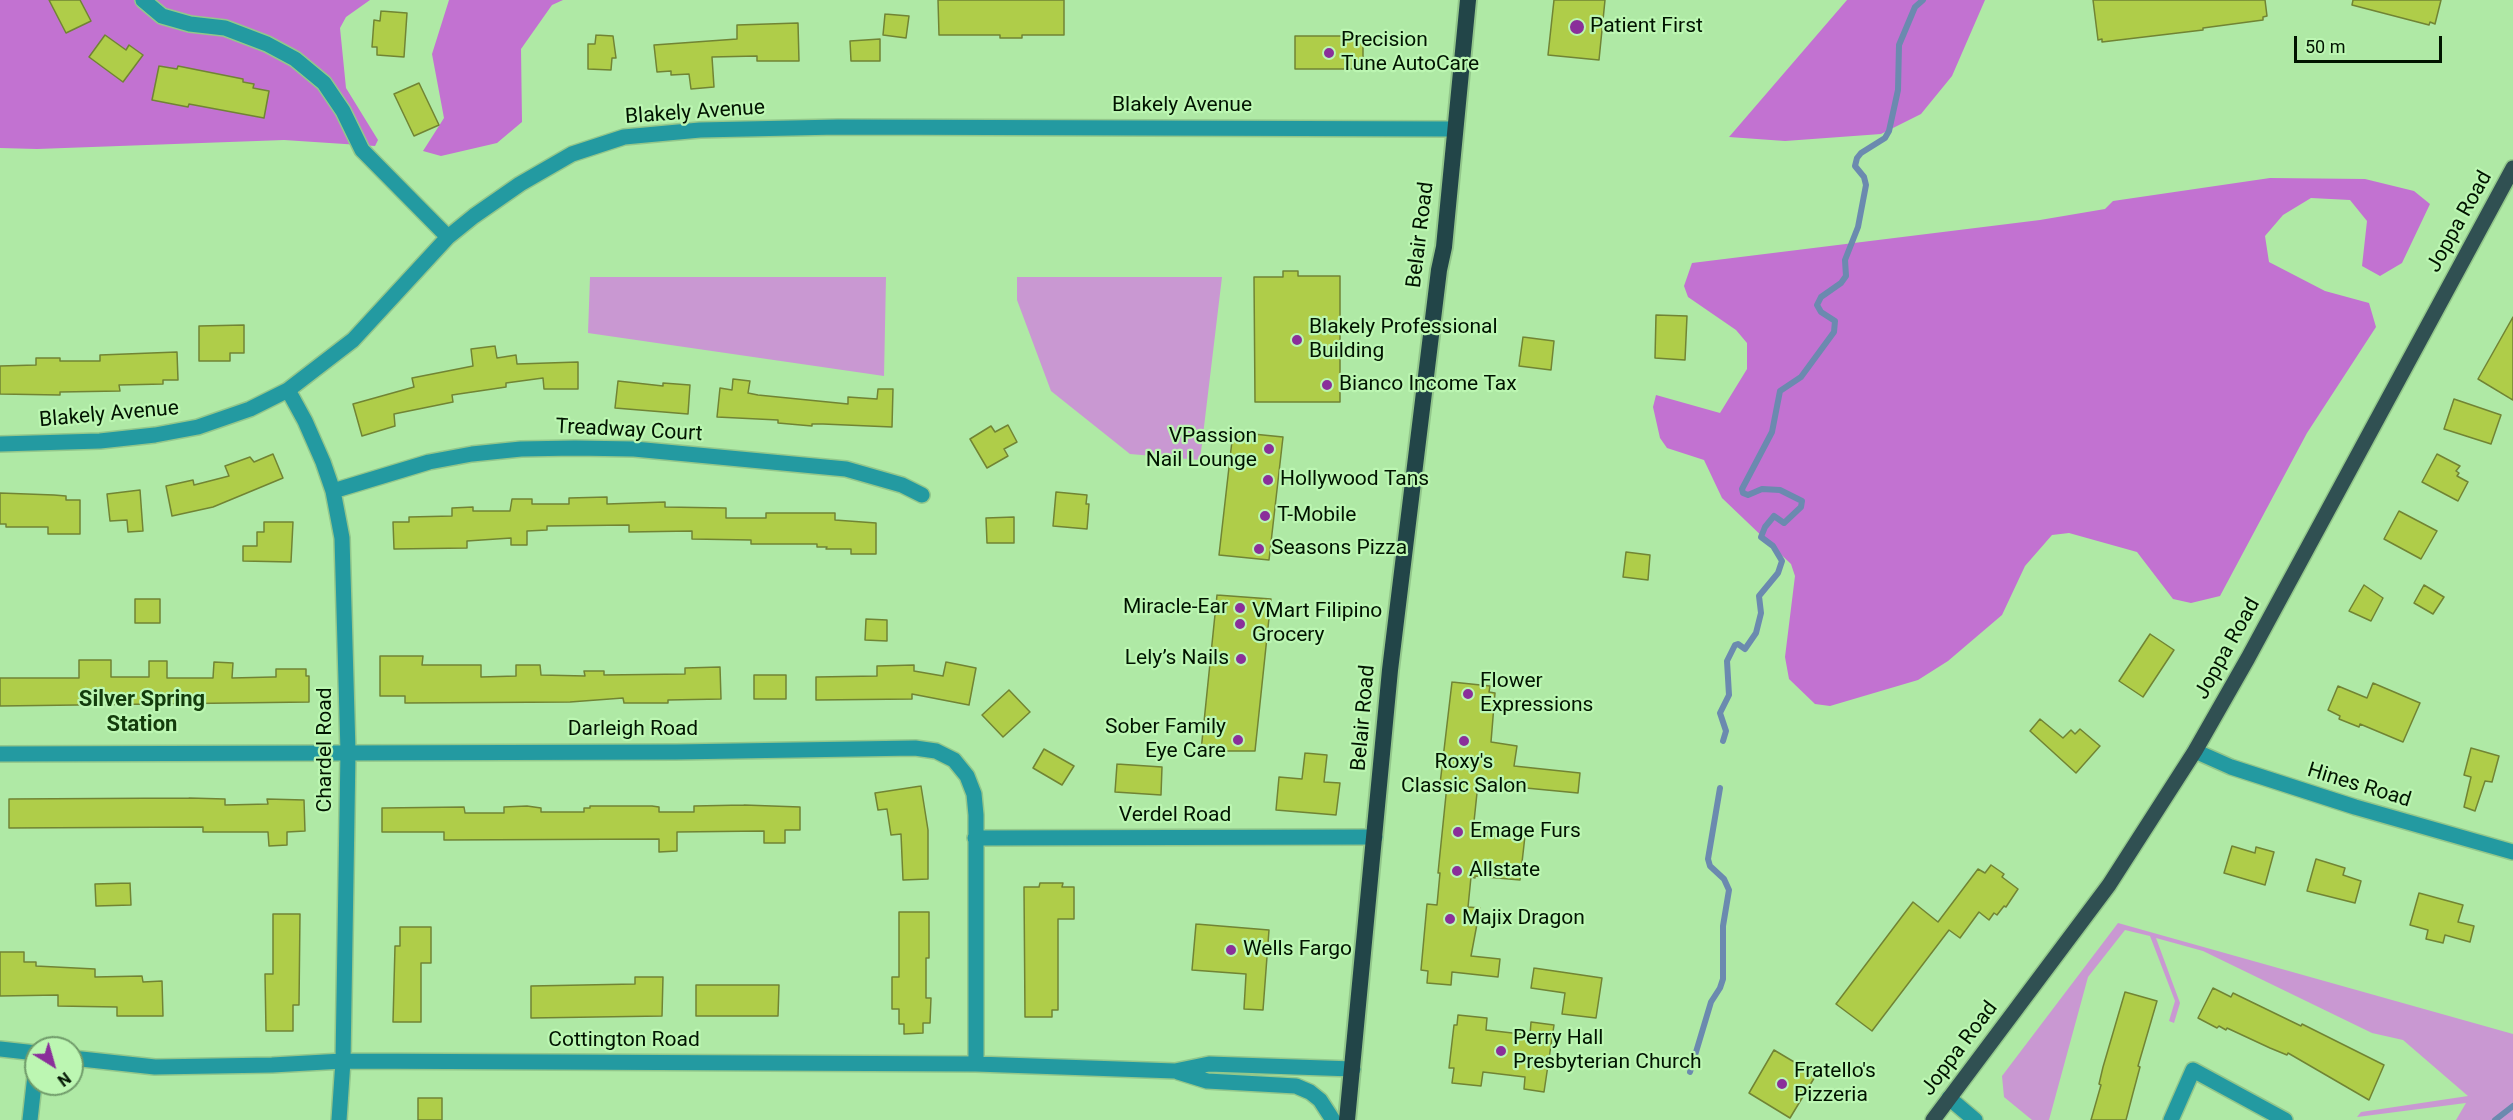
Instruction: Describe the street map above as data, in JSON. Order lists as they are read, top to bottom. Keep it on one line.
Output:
{"streets":{"highway":["Belair Road"],"main road":["Joppa Road"],"street":["Blakely Avenue","Treadway Court","Darleigh Road","Chardel Road","Hines Road","Verdel Road","Cottington Road"]},"crossings":[["Blakely Avenue","Belair Road"],["Blakely Avenue","Chardel Road"],["Joppa Road","Hines Road"],["Belair Road","Verdel Road"],["Belair Road","Cottington Road"],["Treadway Court","Chardel Road"],["Darleigh Road","Chardel Road"],["Darleigh Road","Verdel Road"],["Darleigh Road","Cottington Road"],["Chardel Road","Cottington Road"]],"districts":["Silver Spring Station"],"places":["Patient First","Precision Tune AutoCare","Blakely Professional Building","Bianco Income Tax","VPassion Nail Lounge","Hollywood Tans","T-Mobile","Seasons Pizza","Miracle-Ear","VMart Filipino Grocery","Lely’s Nails","Flower Expressions","Sober Family Eye Care","Roxy's Classic Salon","Emage Furs","Allstate","Majix Dragon","Wells Fargo","Perry Hall Presbyterian Church","Fratello's Pizzeria"],"scale_bar":"50 m","north":"bottom right"}
